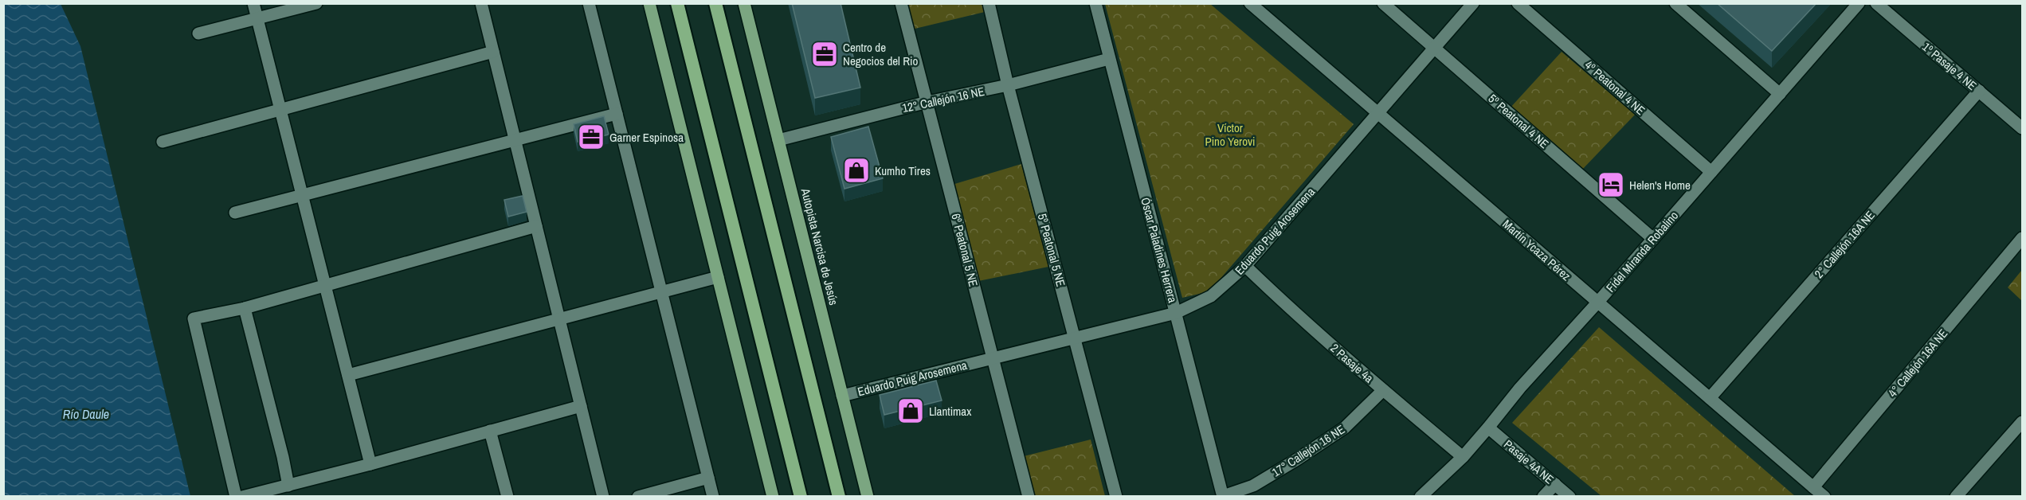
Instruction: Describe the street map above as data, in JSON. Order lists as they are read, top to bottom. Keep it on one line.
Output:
{"streets":{"main road":["Autopista Narcisa de Jesús"],"street":["1º Pasaje 4 NE","4º Peatonal 4 NE","12° Callejón 16 NE","5º Peatonal 4 NE","Eduardo Puig Arosemena","2° Callejón 16A NE","6º Peatonal 5 NE","5º Peatonal 5 NE","Óscar Paladines Herrera","Martín Ycaza Pérez","Fidel Miranda Robalino","2 Pasaje 4a","4° Callejón 16A NE","17° Callejón 16 NE","Pasaje 4A NE"]},"crossings":[["1º Pasaje 4 NE","2° Callejón 16A NE"],["4º Peatonal 4 NE","Fidel Miranda Robalino"],["12° Callejón 16 NE","Autopista Narcisa de Jesús"],["12° Callejón 16 NE","6º Peatonal 5 NE"],["12° Callejón 16 NE","5º Peatonal 5 NE"],["12° Callejón 16 NE","Óscar Paladines Herrera"],["5º Peatonal 4 NE","Eduardo Puig Arosemena"],["5º Peatonal 4 NE","Fidel Miranda Robalino"],["Eduardo Puig Arosemena","Autopista Narcisa de Jesús"],["Eduardo Puig Arosemena","6º Peatonal 5 NE"],["Eduardo Puig Arosemena","5º Peatonal 5 NE"],["Eduardo Puig Arosemena","Óscar Paladines Herrera"],["Eduardo Puig Arosemena","Martín Ycaza Pérez"],["Eduardo Puig Arosemena","2 Pasaje 4a"],["2° Callejón 16A NE","Martín Ycaza Pérez"],["Óscar Paladines Herrera","17° Callejón 16 NE"],["Martín Ycaza Pérez","Fidel Miranda Robalino"],["Martín Ycaza Pérez","4° Callejón 16A NE"],["Fidel Miranda Robalino","2 Pasaje 4a"],["Fidel Miranda Robalino","Pasaje 4A NE"],["2 Pasaje 4a","17° Callejón 16 NE"]],"water":["Río Daule"],"parks":["Víctor Pino Yerovi"],"places":{"office":["Centro de Negocios del Rio","Garner Espinosa"],"shop":["Kumho Tires","Llantimax"],"hotel":["Helen's Home"]}}
